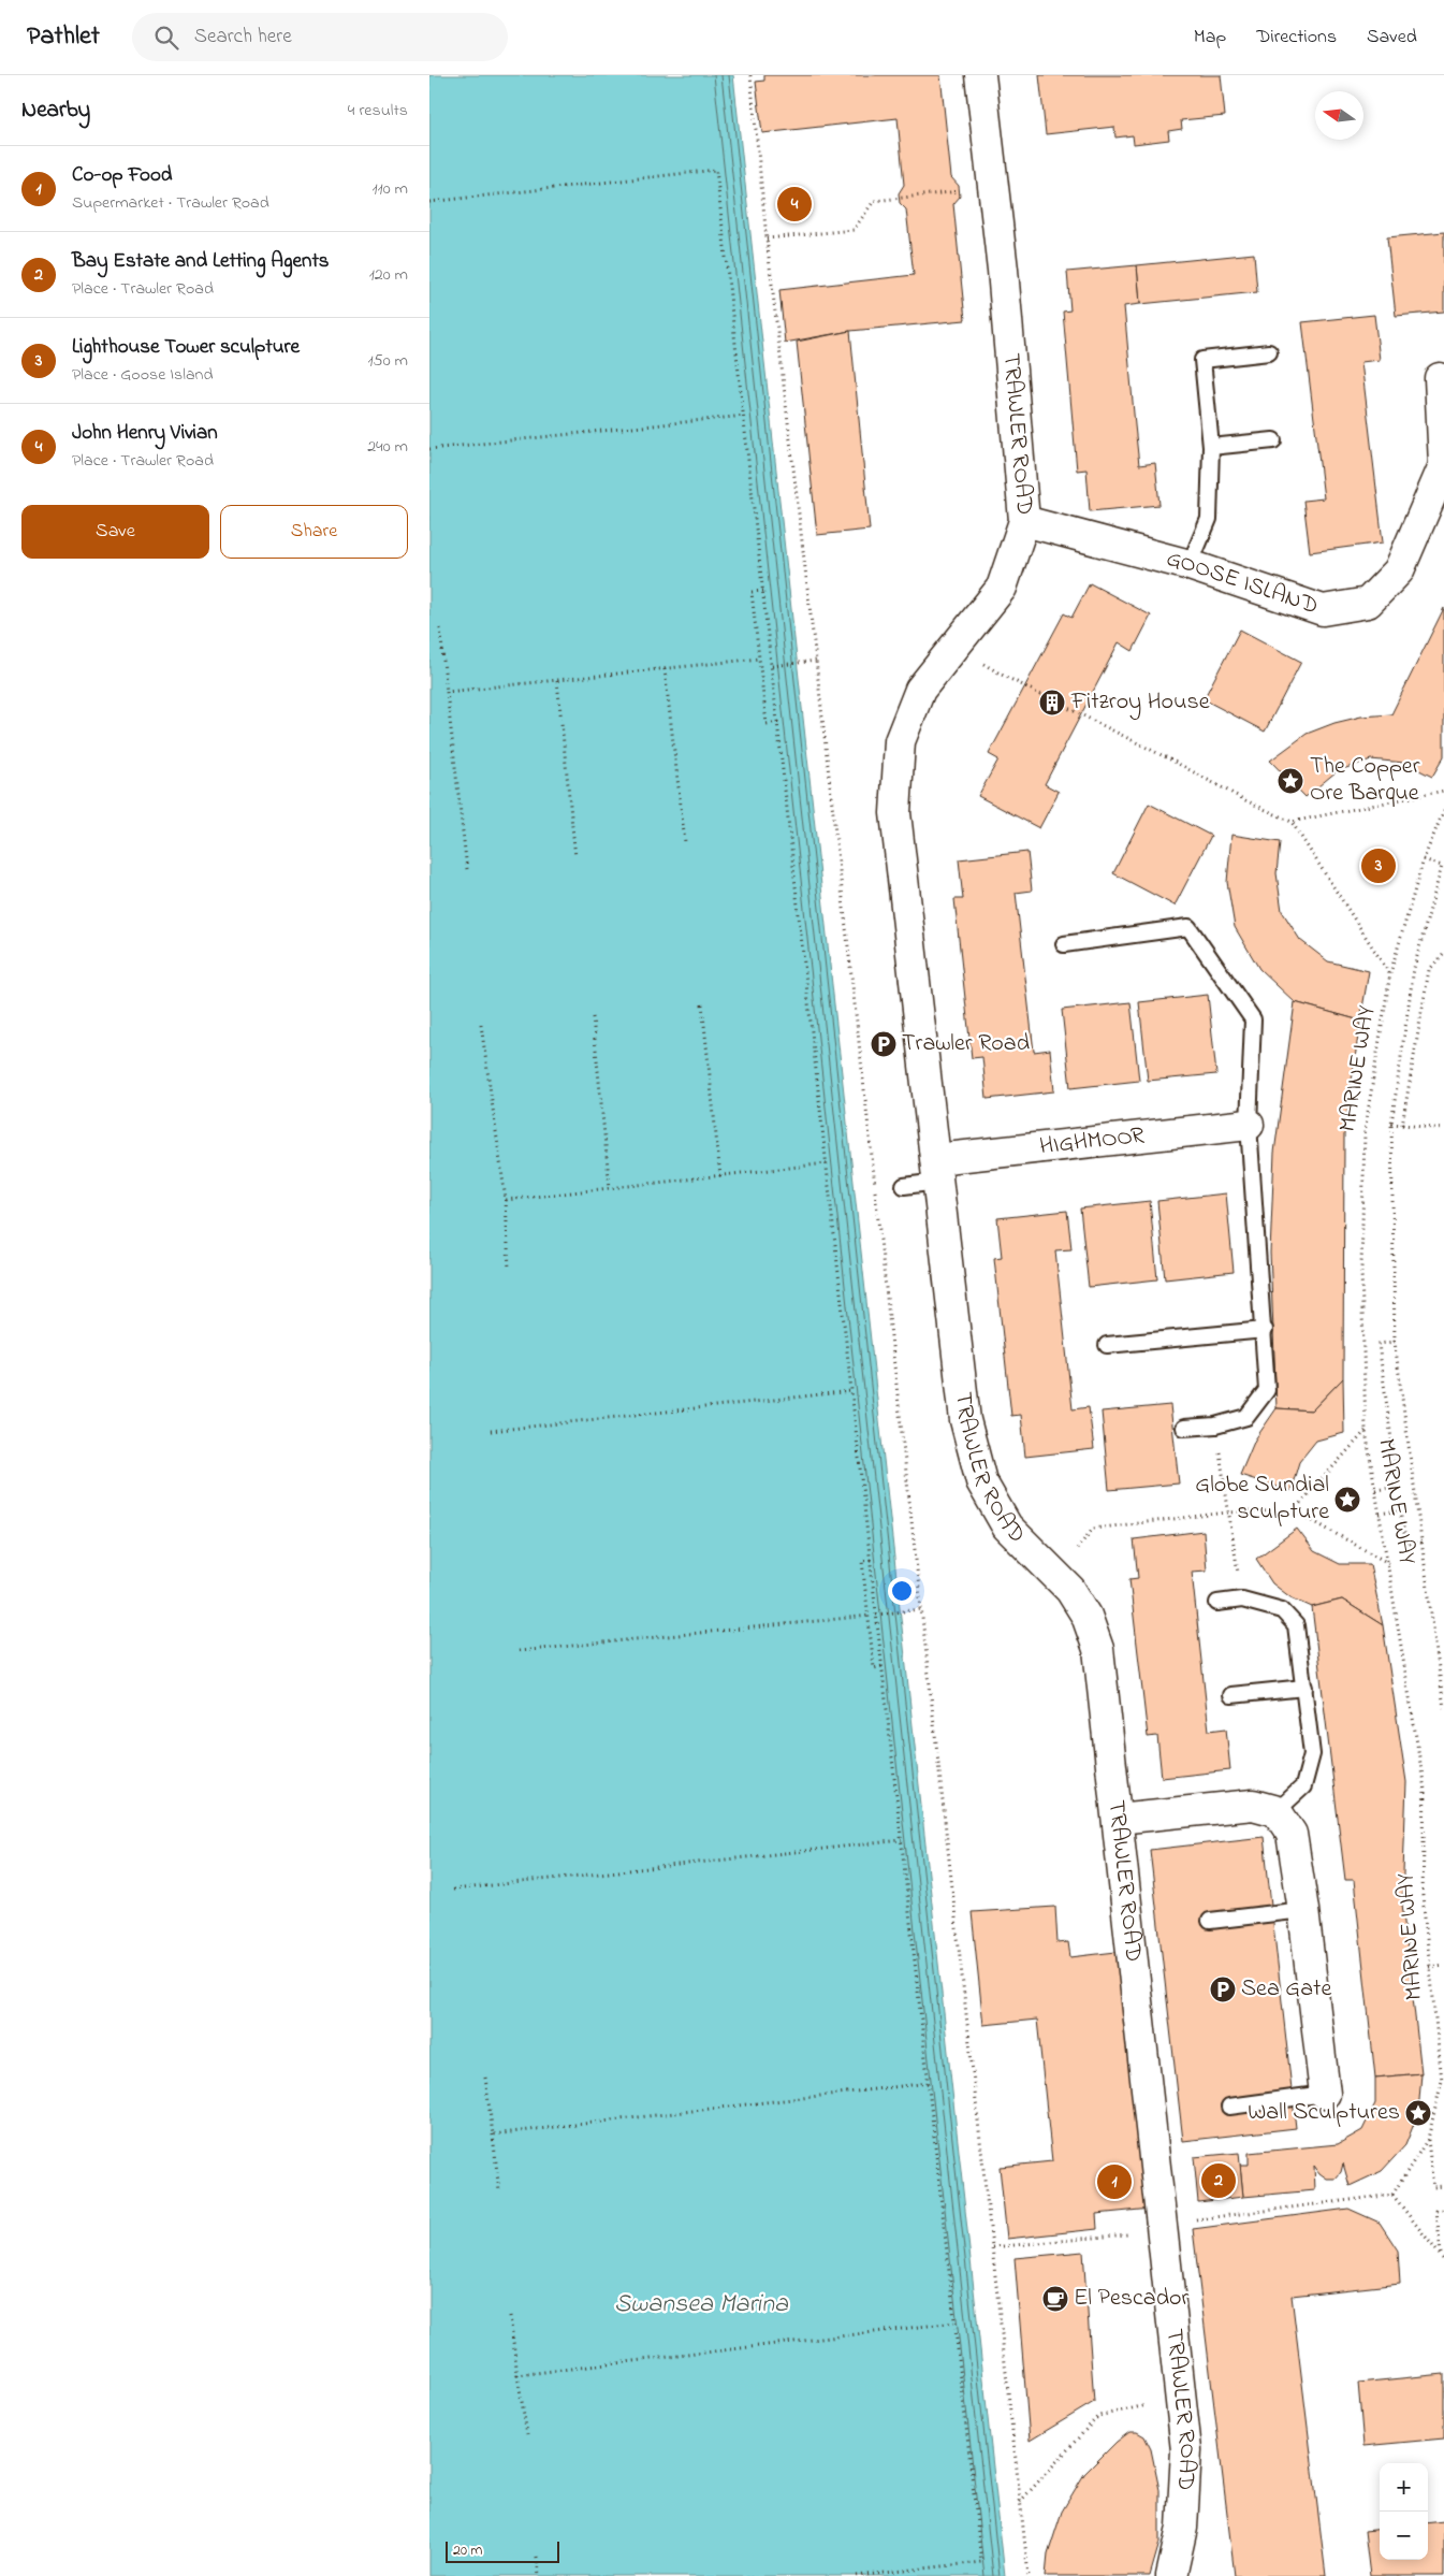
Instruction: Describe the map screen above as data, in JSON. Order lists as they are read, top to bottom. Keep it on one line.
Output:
{"streets":{"street":["TRAWLER ROAD","GOOSE ISLAND","HIGHMOOR"],"path":["MARINE WAY"]},"crossings":[["TRAWLER ROAD","GOOSE ISLAND"],["TRAWLER ROAD","HIGHMOOR"]],"water":["Swansea Marina"],"places":{"building":["Fitzroy House"],"place":["The Copper Ore Barque","Globe Sundial sculpture","Wall Sculptures"],"parking":["Trawler Road","Sea Gate"],"cafe":["El Pescador"]},"scale_bar":"20 m","north":"left","page":{"header":"Pathlet","search":"Search here","nav":["Map","Directions","Saved"],"heading":["Nearby","4 results"],"list":[{"mark":"1","name":"Co-op Food","note":"Supermarket · Trawler Road","value":"110 m"},{"mark":"2","name":"Bay Estate and Letting Agents","note":"Place · Trawler Road","value":"120 m"},{"mark":"3","name":"Lighthouse Tower sculpture","note":"Place · Goose Island","value":"150 m"},{"mark":"4","name":"John Henry Vivian","note":"Place · Trawler Road","value":"240 m"}],"pins":["4","3","2","1"],"buttons":["Save","Share"],"map_buttons":["+","−"],"scale":"20 m"}}
